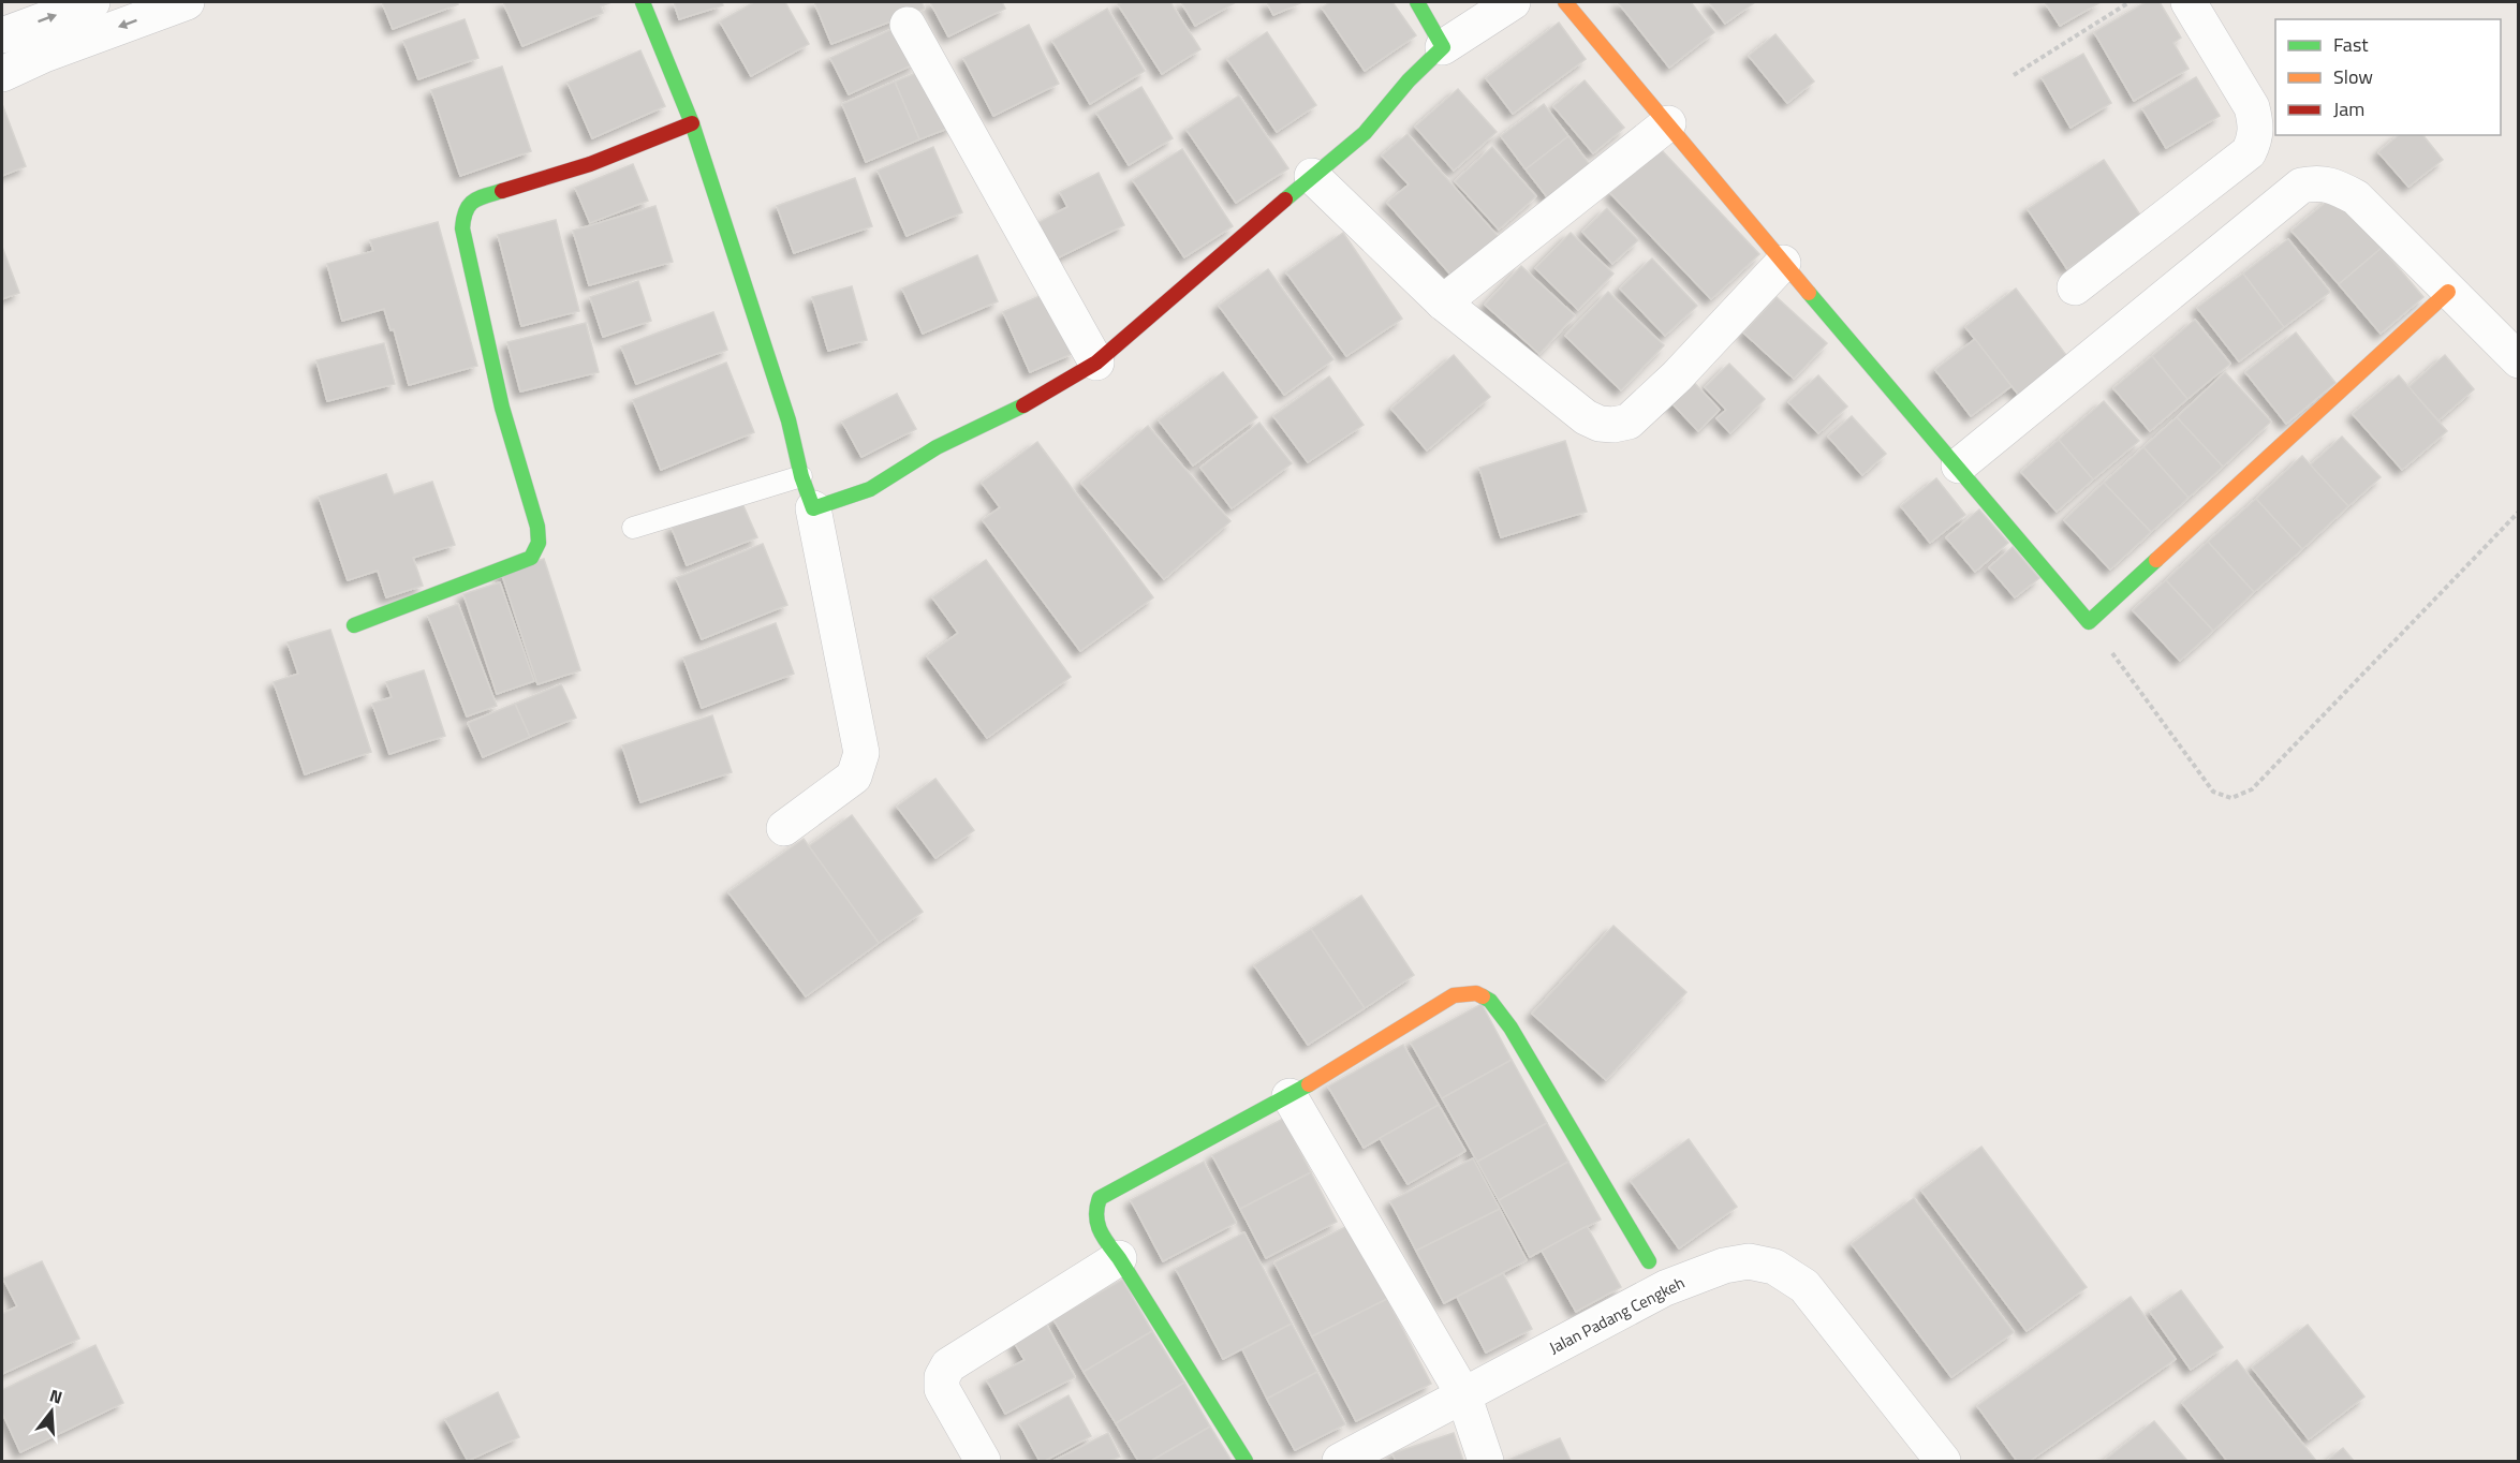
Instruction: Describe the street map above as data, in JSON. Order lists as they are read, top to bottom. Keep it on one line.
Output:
{"streets":{"street":["Jalan Padang Cengkeh"]},"legend":["Fast","Slow","Jam"],"north":"top"}
